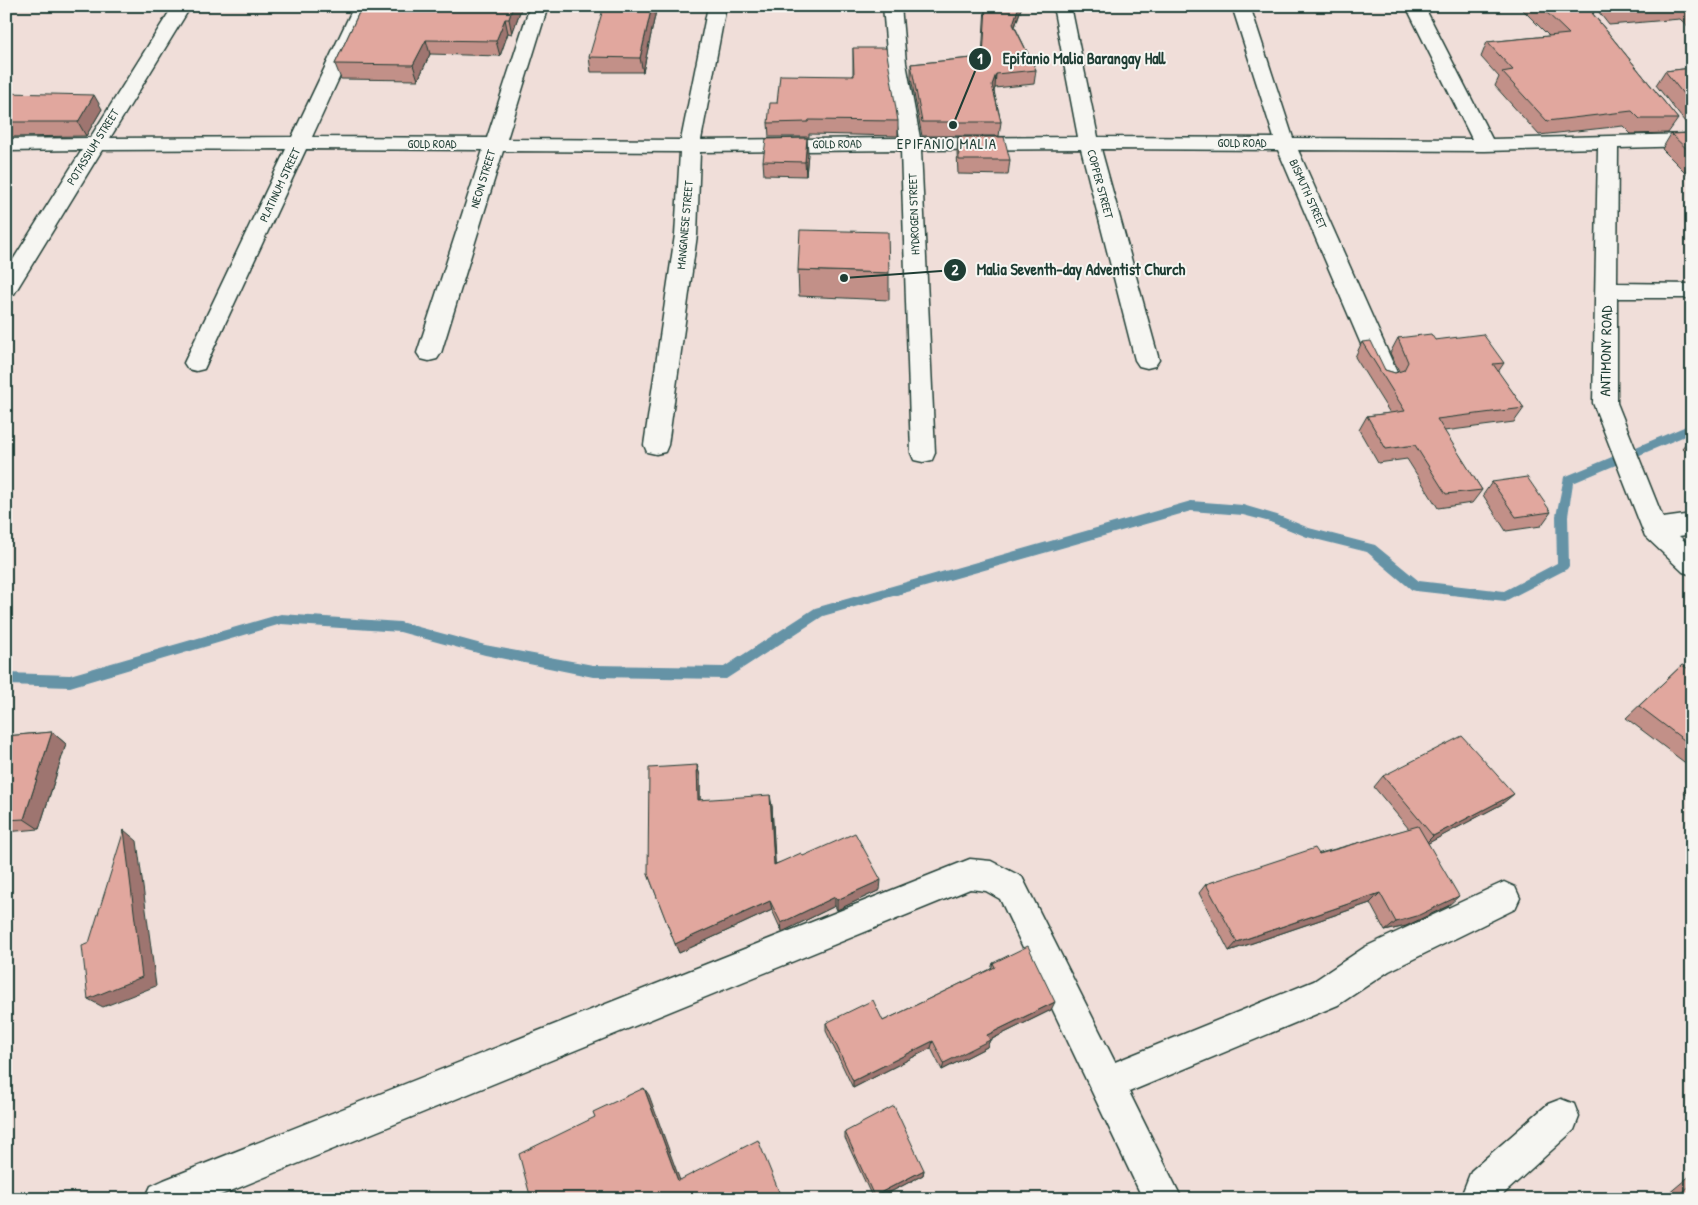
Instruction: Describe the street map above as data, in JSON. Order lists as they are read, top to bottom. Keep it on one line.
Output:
{"streets":{"street":["GOLD ROAD","POTASSIUM STREET","NEON STREET","COPPER STREET","PLATINUM STREET","BISMUTH STREET","HYDROGEN STREET","MANGANESE STREET","ANTIMONY ROAD"]},"crossings":[["GOLD ROAD","POTASSIUM STREET"],["GOLD ROAD","NEON STREET"],["GOLD ROAD","COPPER STREET"],["GOLD ROAD","PLATINUM STREET"],["GOLD ROAD","BISMUTH STREET"],["GOLD ROAD","HYDROGEN STREET"],["GOLD ROAD","MANGANESE STREET"],["GOLD ROAD","ANTIMONY ROAD"]],"districts":["EPIFANIO MALIA"],"places":["Epifanio Malia Barangay Hall","Malia Seventh-day Adventist Church"]}
